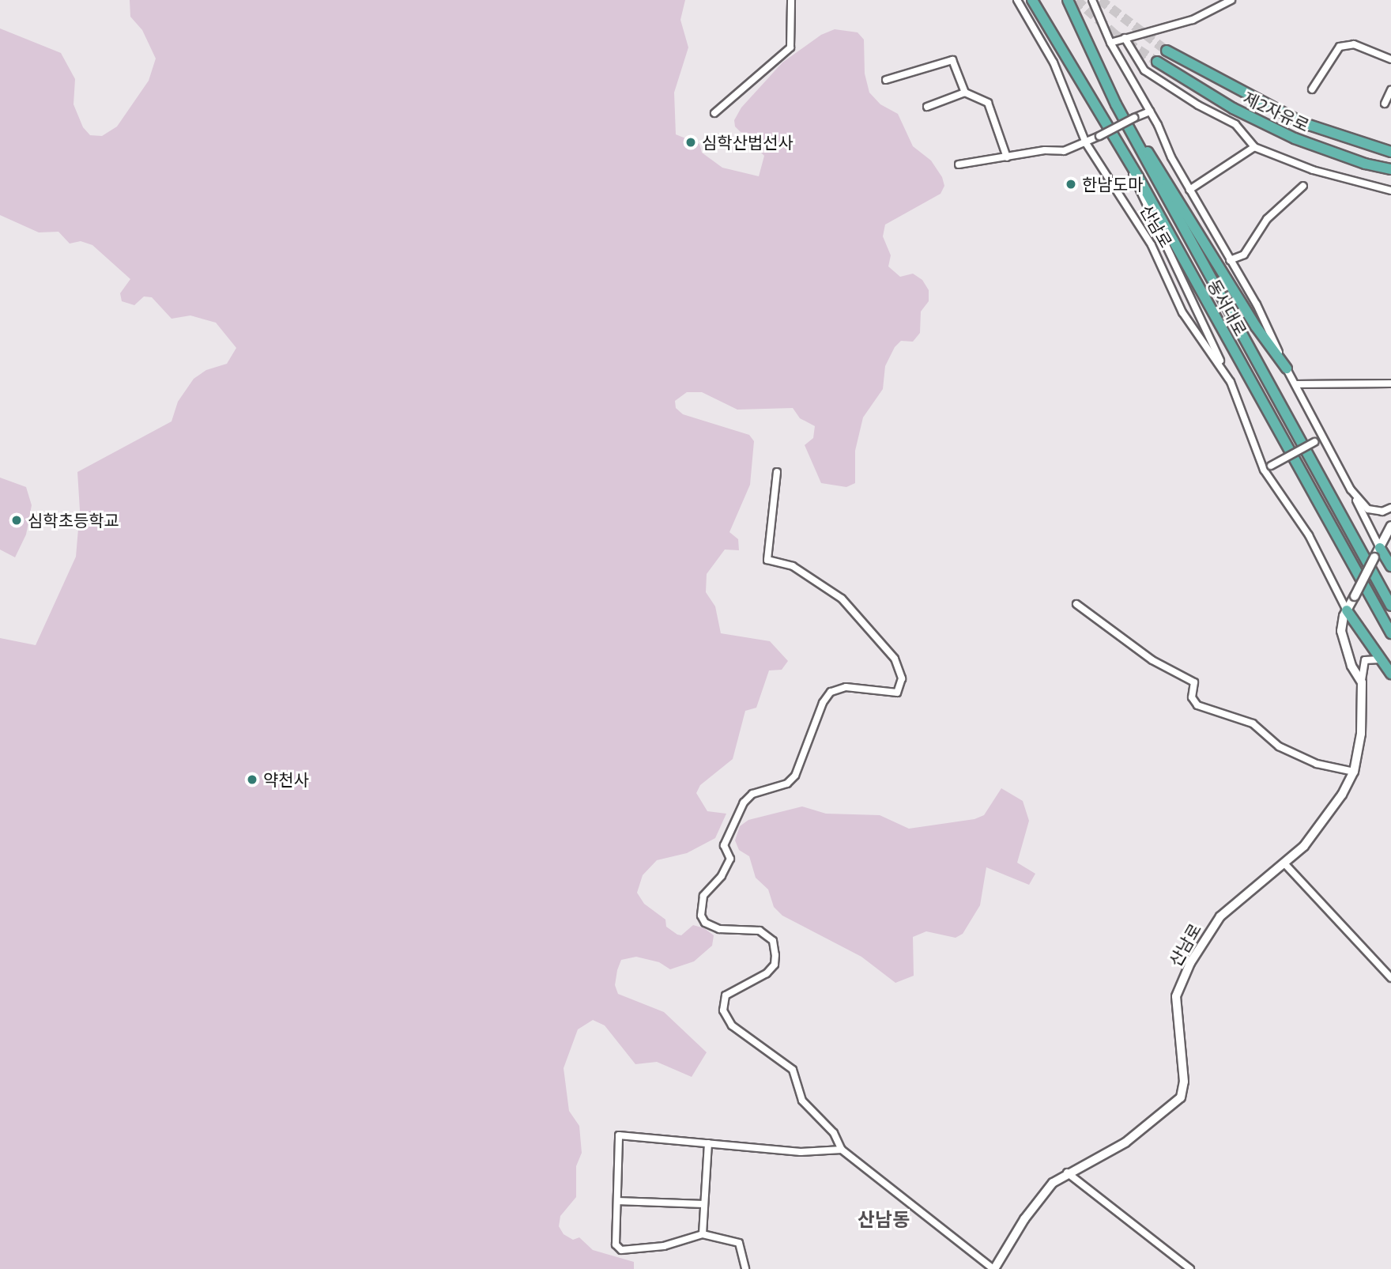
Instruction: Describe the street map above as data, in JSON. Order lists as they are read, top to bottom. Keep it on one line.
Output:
{"streets":{"highway":["제2자유로","동서대로"],"street":["산남로"]},"districts":["산남동"],"places":["심학산법선사","한남도마","심학초등학교","약천사"]}
